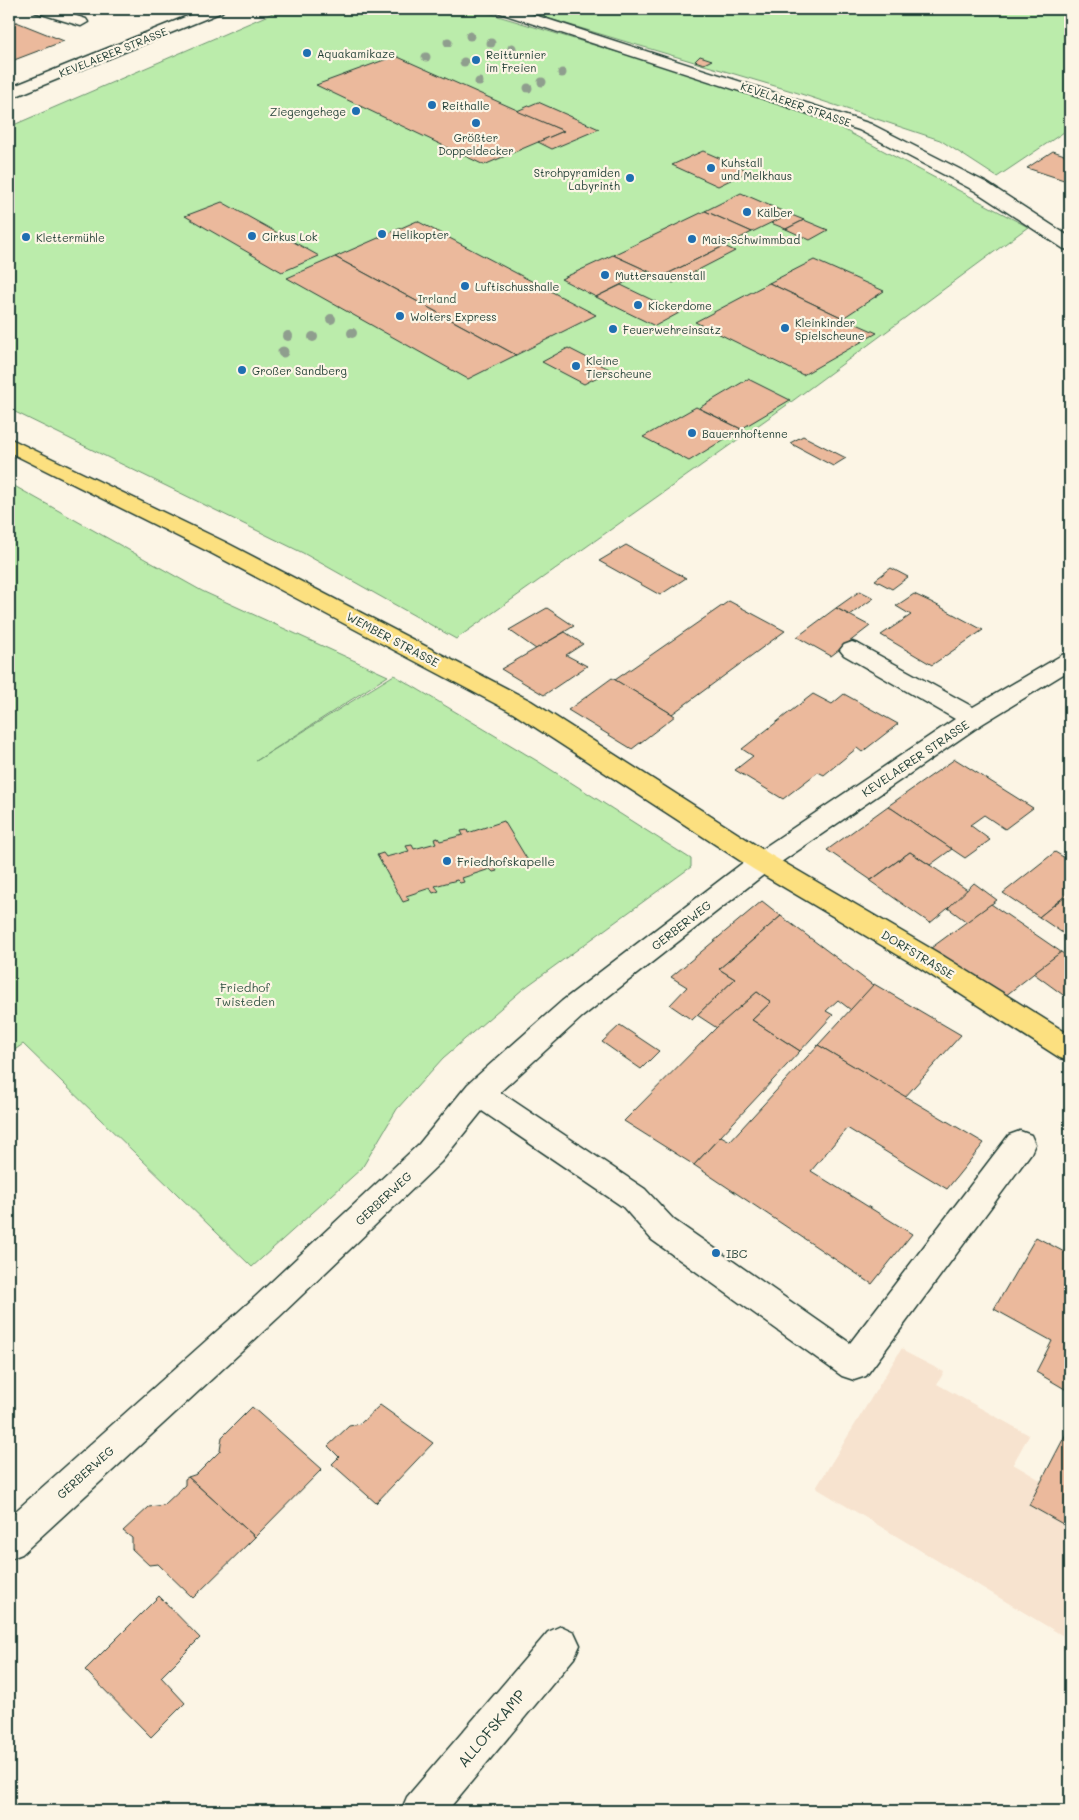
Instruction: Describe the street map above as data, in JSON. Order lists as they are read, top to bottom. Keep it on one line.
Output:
{"streets":{"main road":["WEMBER STRASSE","DORFSTRASSE"],"street":["KEVELAERER STRASSE","GERBERWEG","ALLOFSKAMP"]},"crossings":[["KEVELAERER STRASSE","WEMBER STRASSE"],["KEVELAERER STRASSE","GERBERWEG"],["KEVELAERER STRASSE","DORFSTRASSE"],["WEMBER STRASSE","GERBERWEG"],["WEMBER STRASSE","DORFSTRASSE"],["GERBERWEG","DORFSTRASSE"]],"parks":["Irrland","Friedhof Twisteden"],"places":["Aquakamikaze","Reitturnier im Freien","Reithalle","Ziegengehege","Größter Doppeldecker","Kuhstall und Melkhaus","Strohpyramiden Labyrinth","Kälber","Helikopter","Cirkus Lok","Klettermühle","Mais-Schwimmbad","Muttersauenstall","Luftischusshalle","Kickerdome","Wolters Express","Kleinkinder Spielscheune","Feuerwehreinsatz","Kleine Tierscheune","Großer Sandberg","Bauernhoftenne","Friedhofskapelle","IBC"]}
